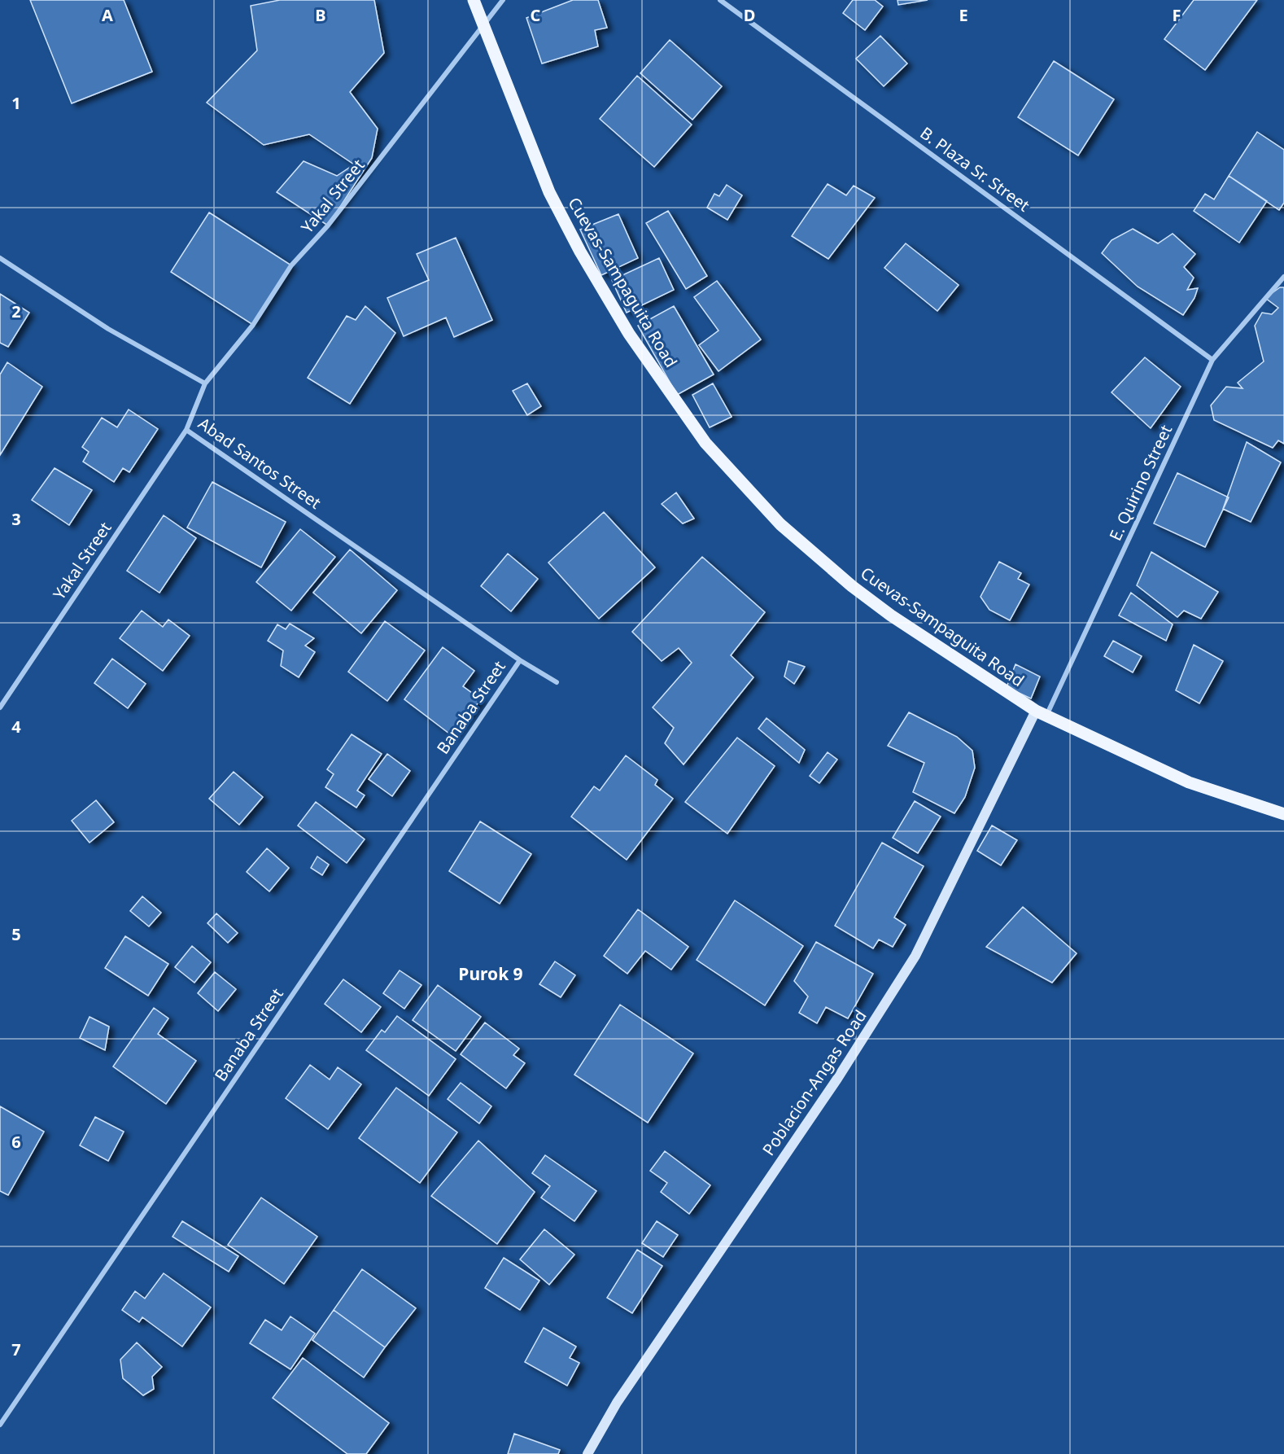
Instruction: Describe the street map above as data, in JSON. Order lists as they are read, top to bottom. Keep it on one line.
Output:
{"streets":{"main road":["Cuevas-Sampaguita Road"],"street":["B. Plaza Sr. Street","Yakal Street","Abad Santos Street","E. Quirino Street","Banaba Street","Poblacion-Angas Road"]},"crossings":[["B. Plaza Sr. Street","E. Quirino Street"],["Yakal Street","Cuevas-Sampaguita Road"],["Yakal Street","Abad Santos Street"],["Cuevas-Sampaguita Road","E. Quirino Street"],["Cuevas-Sampaguita Road","Poblacion-Angas Road"],["Abad Santos Street","Banaba Street"],["E. Quirino Street","Poblacion-Angas Road"]],"districts":["Purok 9"],"grid":{"columns":["A","B","C","D","E","F"],"rows":["1","2","3","4","5","6","7"]}}
